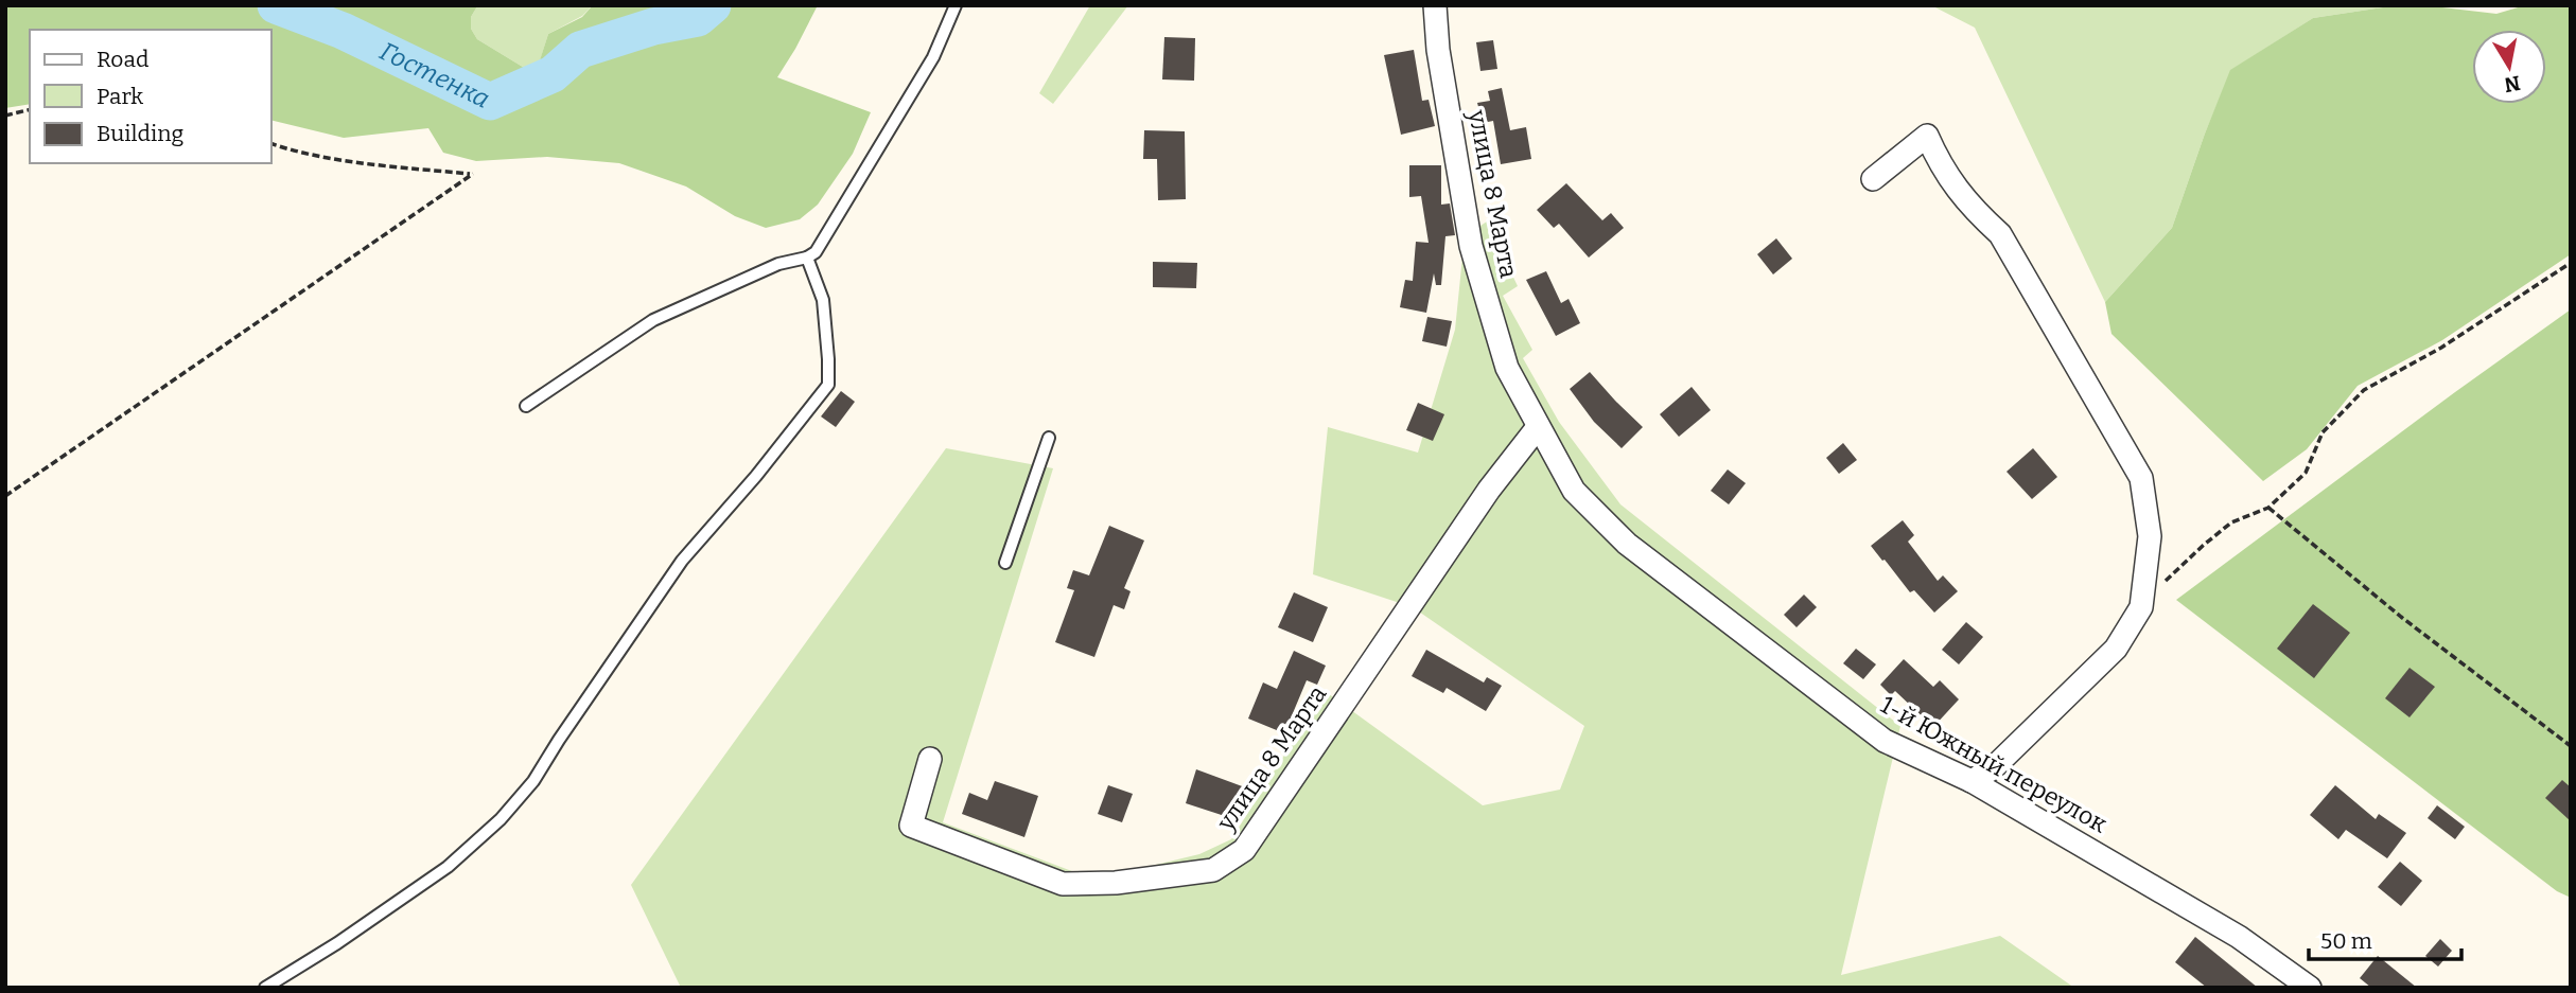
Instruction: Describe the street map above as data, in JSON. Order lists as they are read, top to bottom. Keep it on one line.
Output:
{"streets":{"street":["улица 8 Марта","1-й Южный переулок"]},"crossings":[["улица 8 Марта","1-й Южный переулок"]],"water":["Гостенка"],"legend":["Road","Park","Building"],"scale_bar":"50 m","north":"bottom"}
